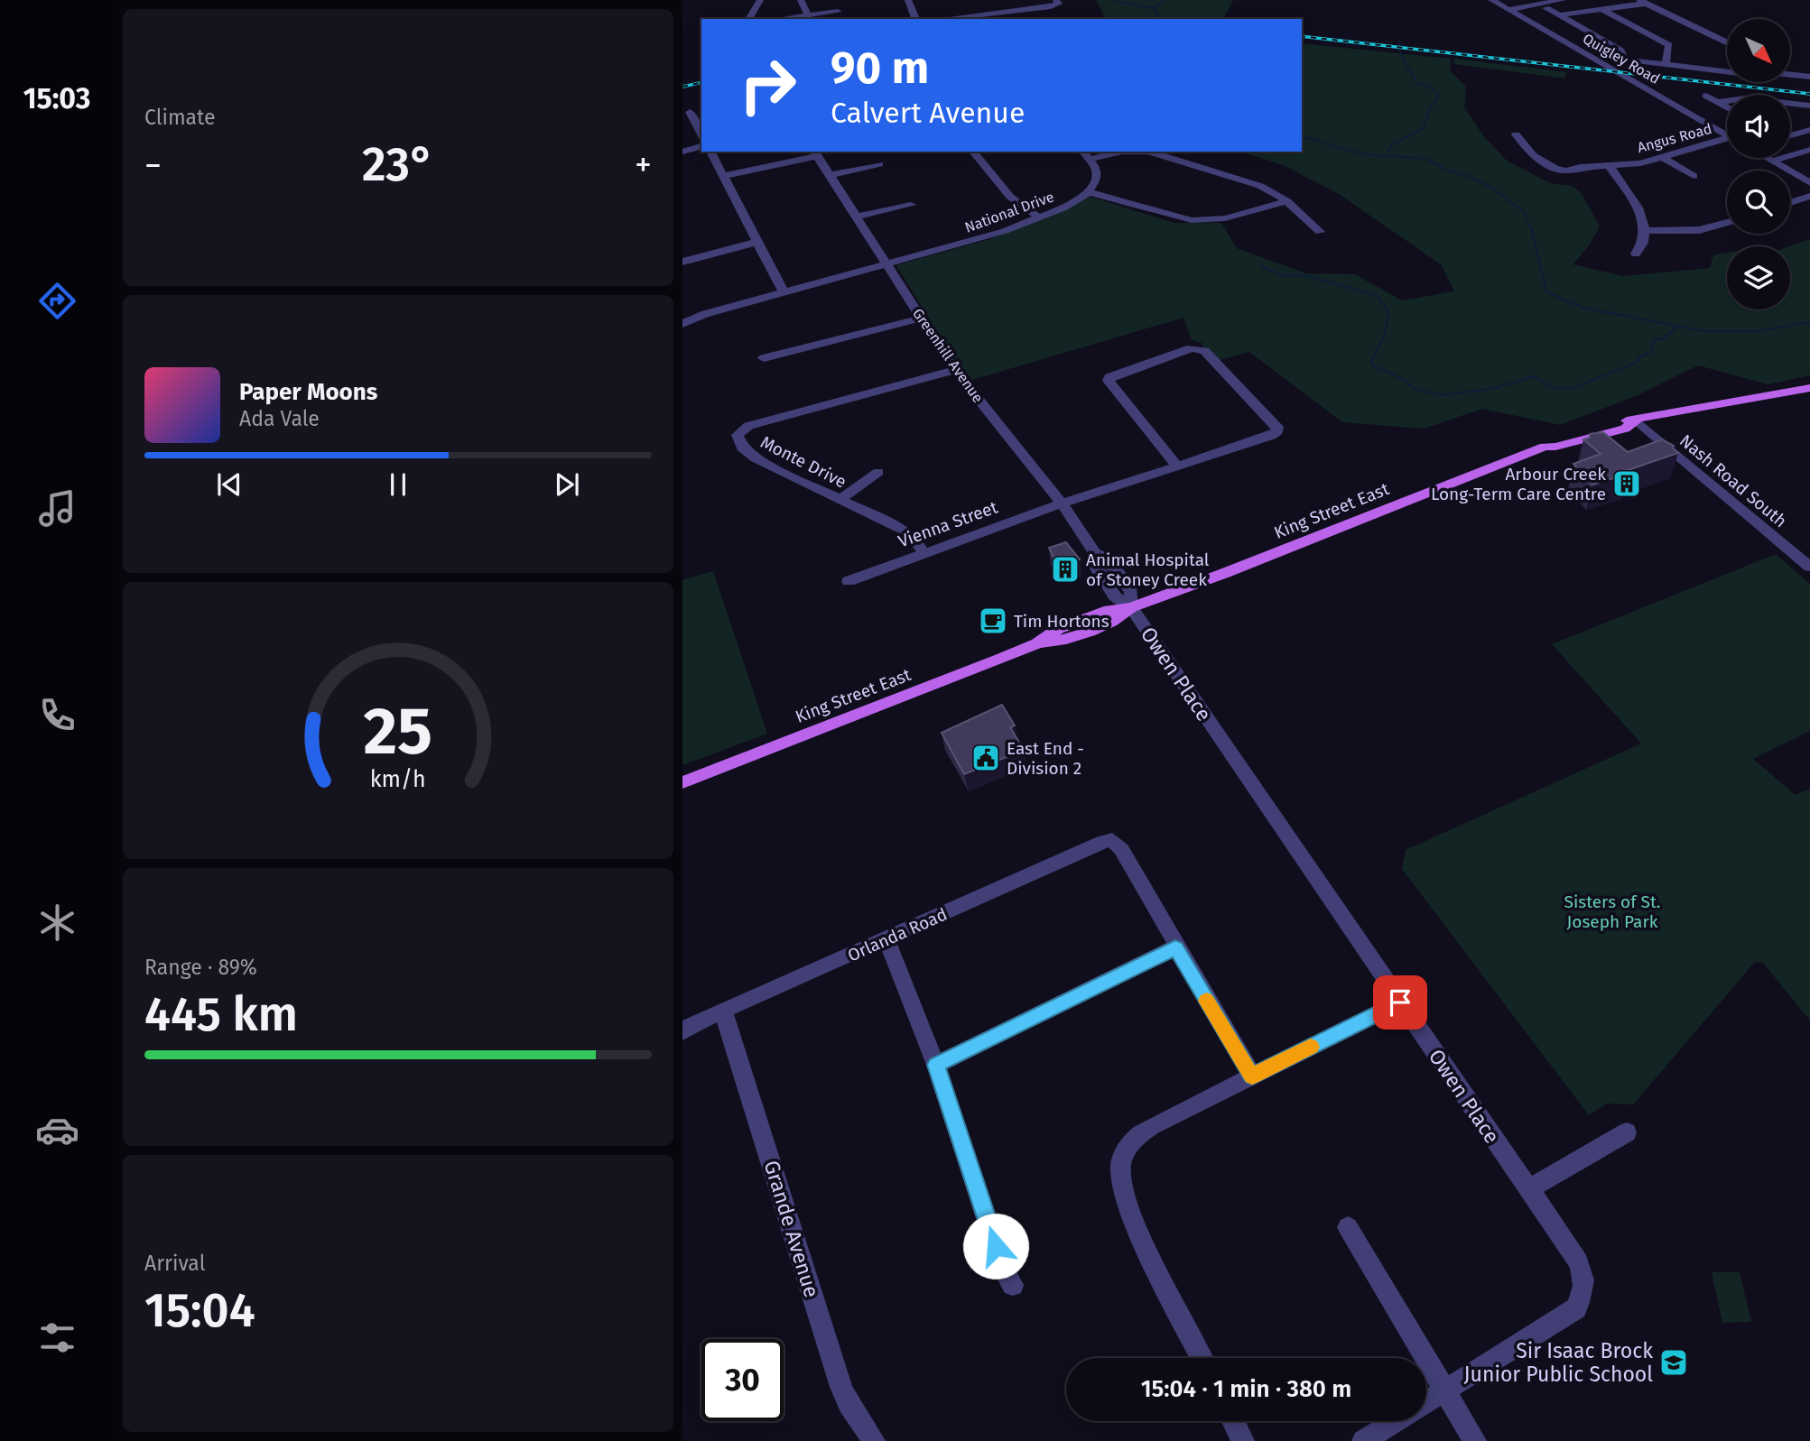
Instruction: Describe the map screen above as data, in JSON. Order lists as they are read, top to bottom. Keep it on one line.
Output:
{"streets":{"main road":["King Street East"],"street":["Quigley Road","Angus Road","National Drive","Greenhill Avenue","Monte Drive","Nash Road South","Vienna Street","Owen Place","Orlanda Road","Grande Avenue"]},"crossings":[["National Drive","Greenhill Avenue"],["Greenhill Avenue","Monte Drive"],["Greenhill Avenue","King Street East"],["Greenhill Avenue","Vienna Street"],["Greenhill Avenue","Owen Place"],["Monte Drive","Vienna Street"],["Nash Road South","King Street East"],["King Street East","Owen Place"],["Orlanda Road","Grande Avenue"]],"parks":["Sisters of St. Joseph Park"],"places":{"building":["Arbour Creek Long-Term Care Centre","Animal Hospital of Stoney Creek"],"cafe":["Tim Hortons"],"public building":["East End - Division 2"],"school or university":["Sir Isaac Brock Junior Public School"]},"north":"bottom right","page":{"tabs":"15:03","tile":["Climate",["Range · 89%","445 km"],["Arrival","15:04"]],"turn":["90 m","Calvert Avenue"],"heat":["−","23°","+"],"song":["Paper Moons","Ada Vale"],"limit":"30","trip":"15:04 · 1 min · 380 m","gauge":["25","km/h"]}}
